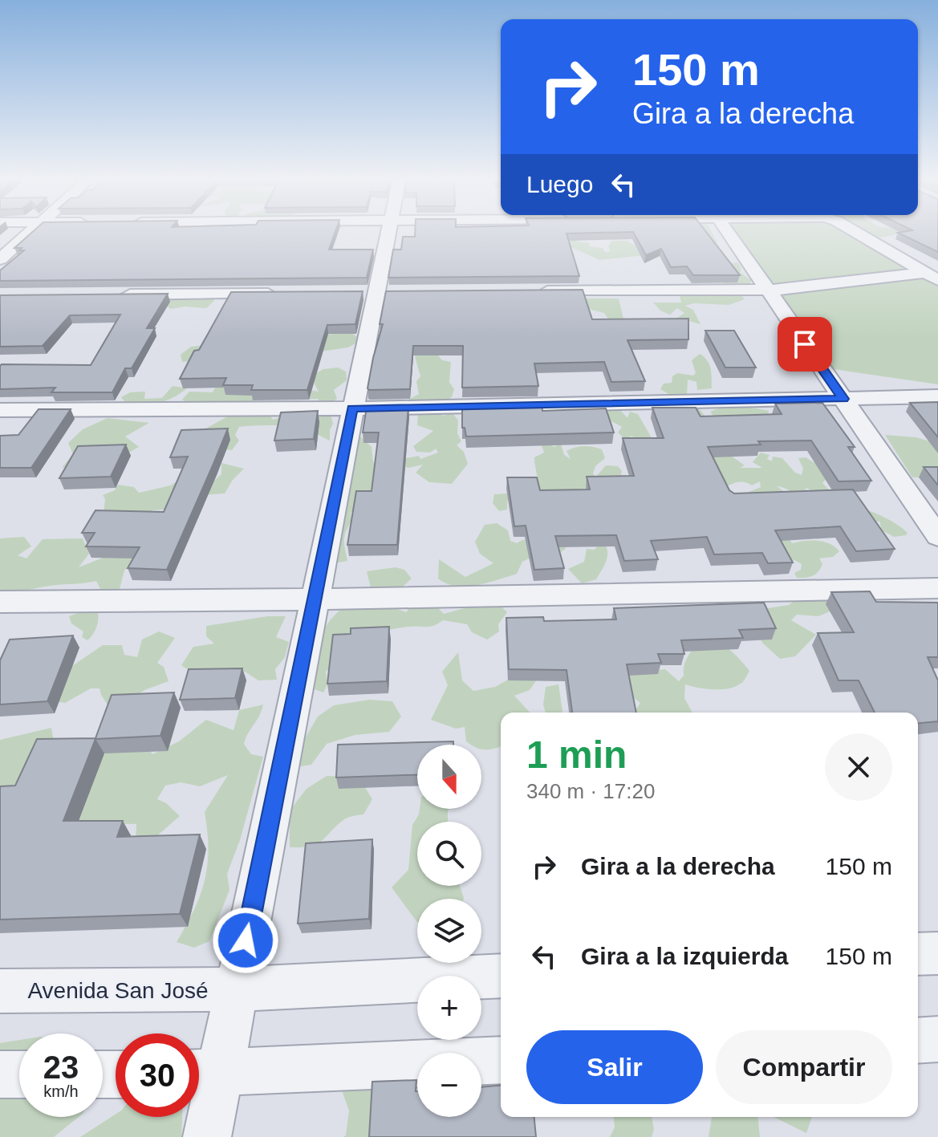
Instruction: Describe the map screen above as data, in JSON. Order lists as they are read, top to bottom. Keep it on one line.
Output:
{"streets":{"street":["Avenida San José"]},"north":"bottom","page":{"turn":["150 m","Gira a la derecha"],"then":"Luego","heading":["1 min","340 m · 17:20"],"map_buttons":["+","−"],"list":[{"name":"Gira a la derecha","value":"150 m"},{"name":"Gira a la izquierda","value":"150 m"}],"buttons":["Salir","Compartir"],"speed":"23 km/h","limit":"30"}}
